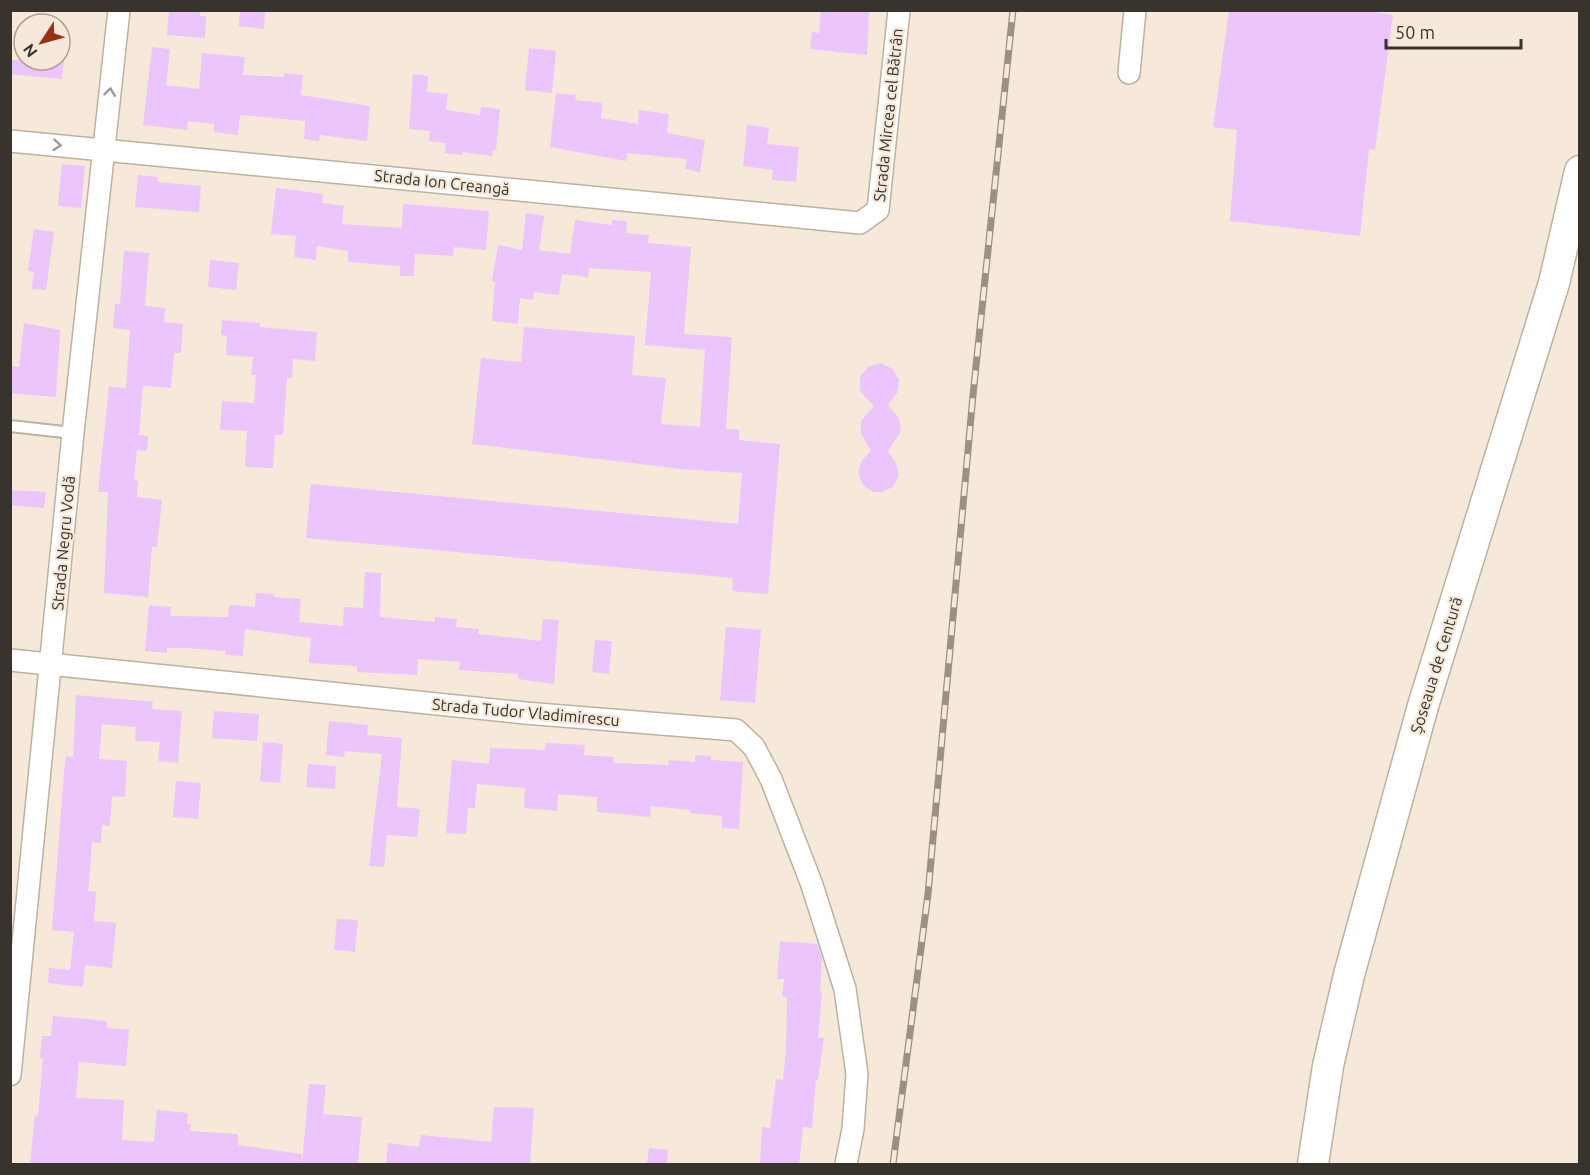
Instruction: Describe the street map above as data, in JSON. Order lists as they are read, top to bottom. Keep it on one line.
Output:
{"streets":{"main road":["Șoseaua de Centură"],"street":["Strada Mircea cel Bătrân","Strada Ion Creangă","Strada Negru Vodă","Strada Tudor Vladimirescu"]},"crossings":[["Strada Mircea cel Bătrân","Strada Ion Creangă"],["Strada Ion Creangă","Strada Negru Vodă"],["Strada Negru Vodă","Strada Tudor Vladimirescu"]],"scale_bar":"50 m","north":"bottom left"}
